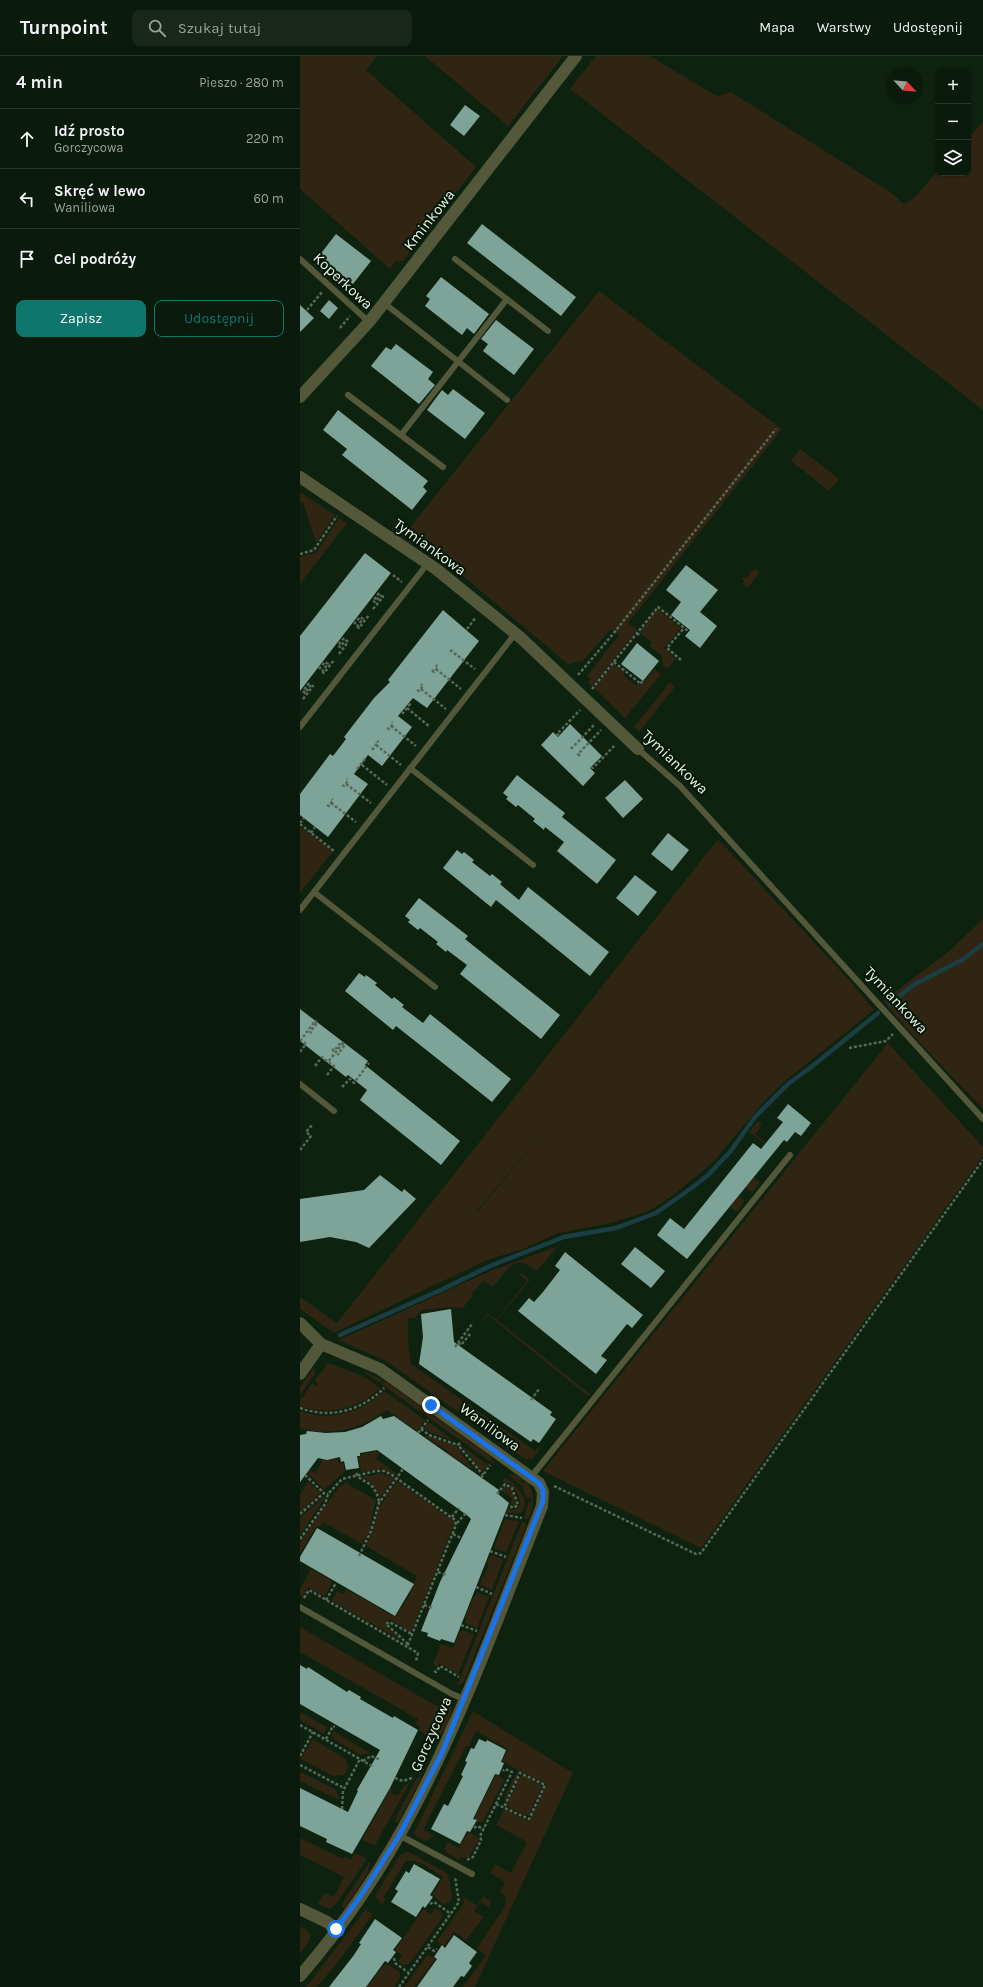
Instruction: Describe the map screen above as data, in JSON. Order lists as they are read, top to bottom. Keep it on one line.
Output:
{"streets":{"street":["Kminkowa","Tymiankowa","Waniliowa","Gorczycowa"],"lane":["Koperkowa"]},"crossings":[["Kminkowa","Koperkowa"],["Waniliowa","Gorczycowa"]],"north":"bottom right","page":{"header":"Turnpoint","search":"Szukaj tutaj","nav":["Mapa","Warstwy","Udostępnij"],"heading":["4 min","Pieszo · 280 m"],"map_buttons":["+","−"],"list":[["Idź prosto","Gorczycowa","220 m"],["Skręć w lewo","Waniliowa","60 m"],"Cel podróży"],"buttons":["Zapisz","Udostępnij"]}}
